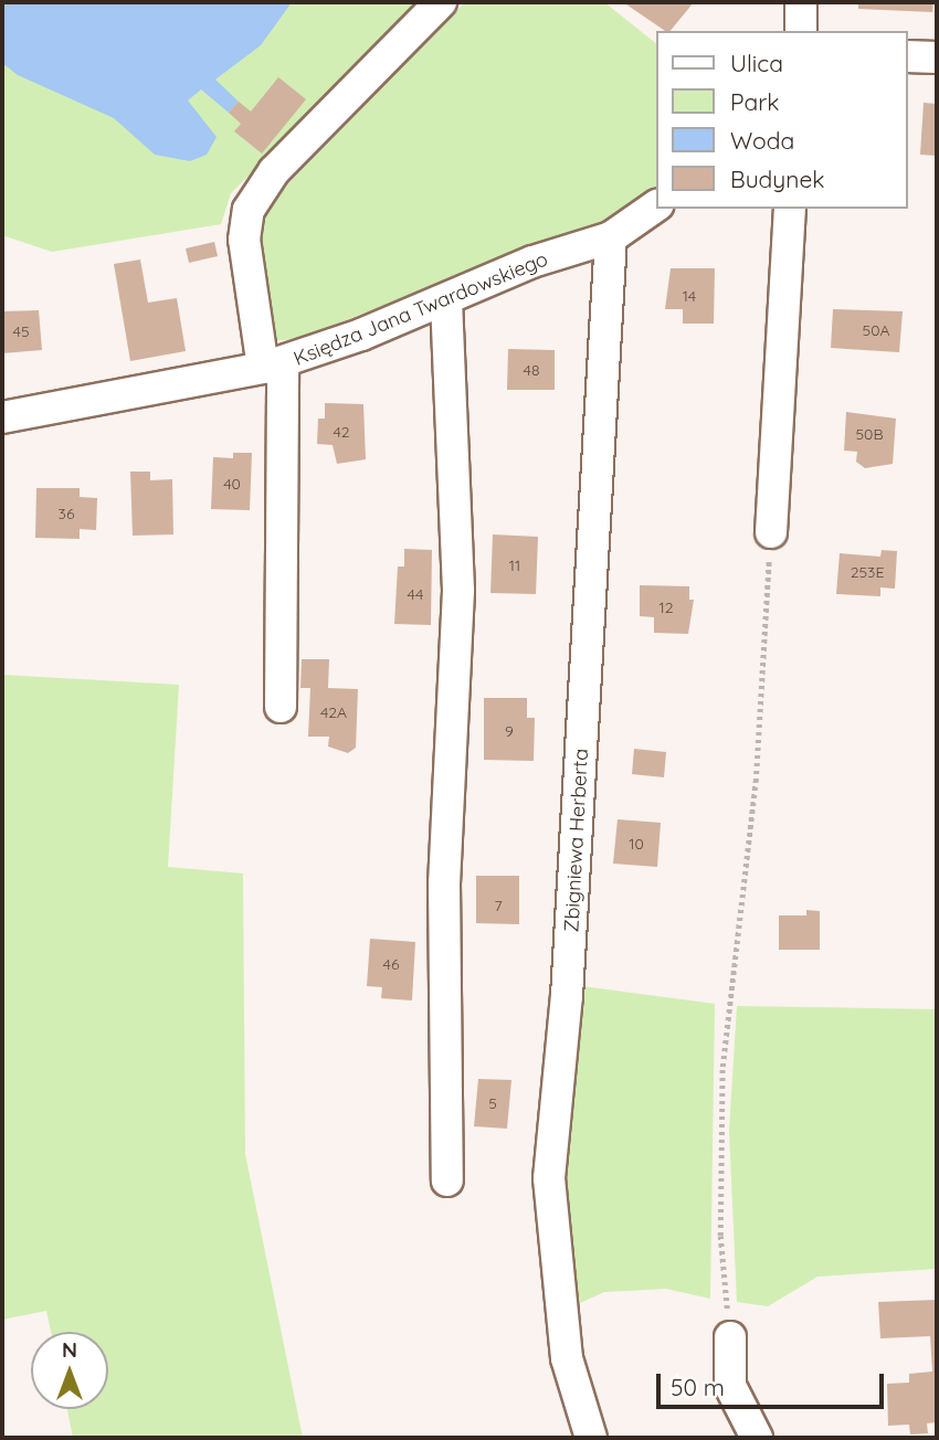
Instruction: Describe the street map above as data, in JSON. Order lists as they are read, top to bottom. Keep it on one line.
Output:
{"streets":{"street":["Księdza Jana Twardowskiego","Zbigniewa Herberta"]},"crossings":[["Księdza Jana Twardowskiego","Zbigniewa Herberta"]],"house_numbers":["14","50A","45","48","42","50B","40","36","11","253E","44","12","42A","9","10","7","46","5"],"legend":["Ulica","Park","Woda","Budynek"],"scale_bar":"50 m","north":"top"}
